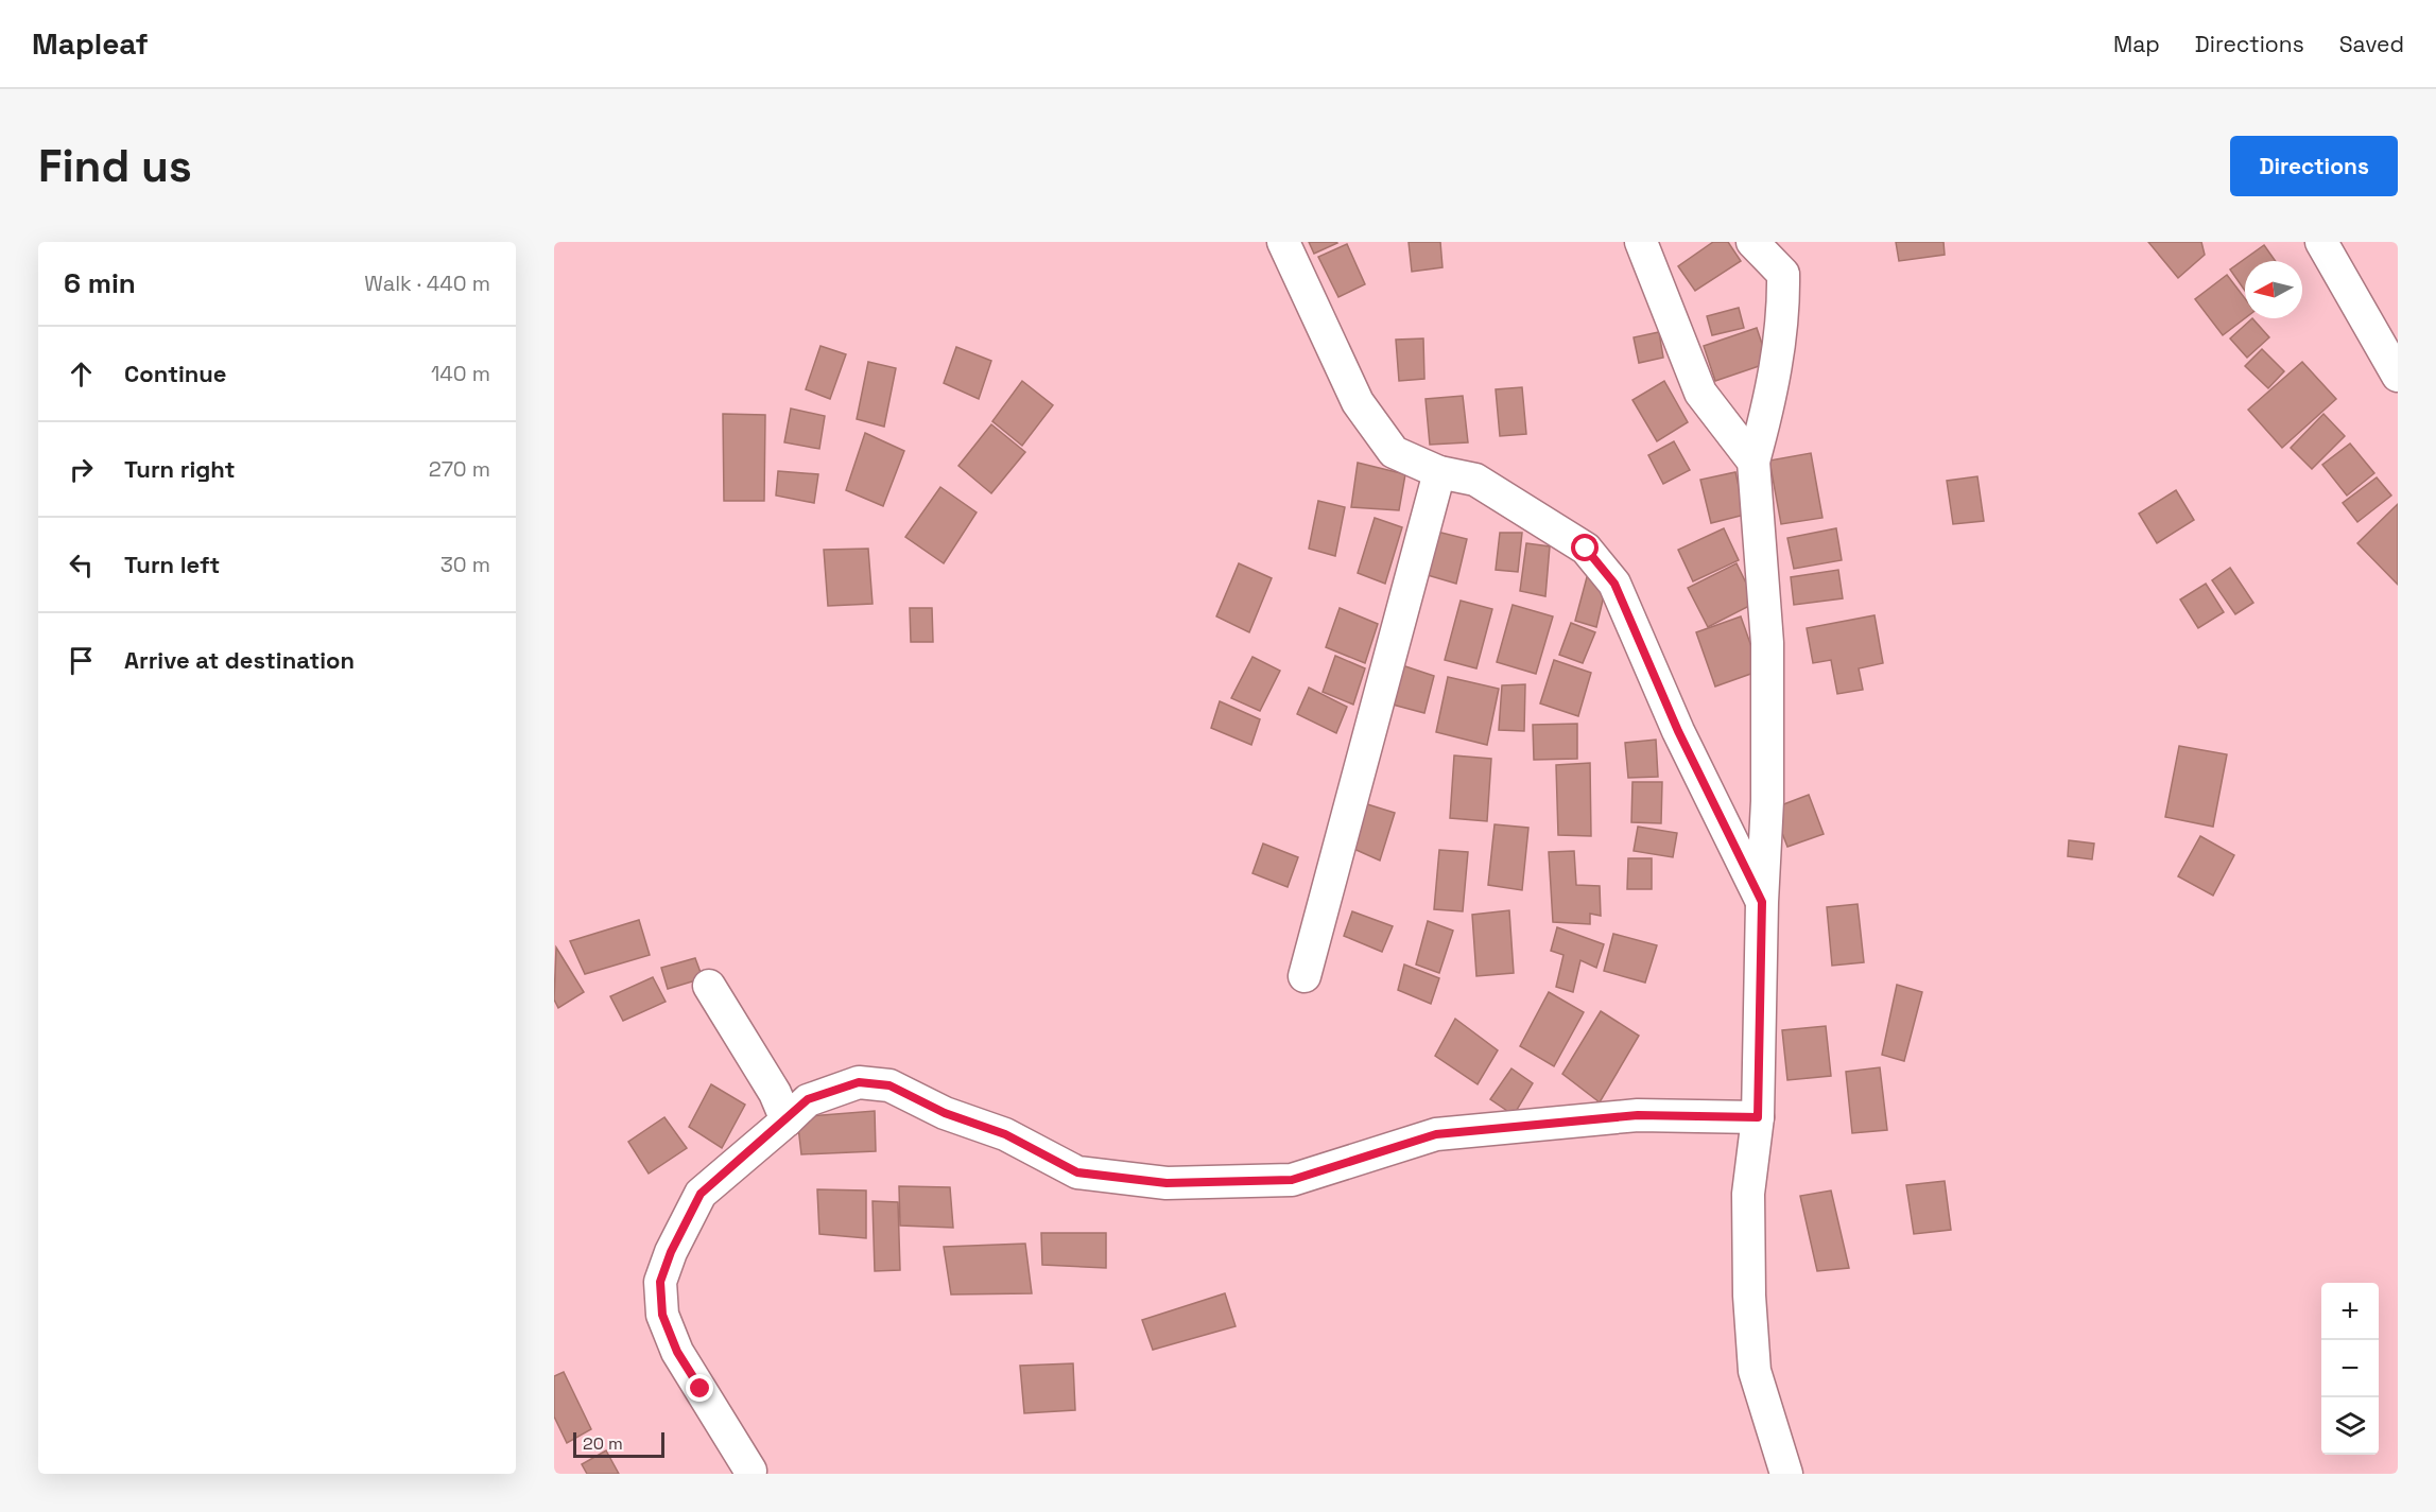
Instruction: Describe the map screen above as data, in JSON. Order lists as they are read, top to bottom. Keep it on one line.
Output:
{"scale_bar":"20 m","north":"left","page":{"header":"Mapleaf","nav":["Map","Directions","Saved"],"buttons":"Directions","title":"Find us","heading":["6 min","Walk · 440 m"],"list":[["Continue","140 m"],["Turn right","270 m"],["Turn left","30 m"],"Arrive at destination"],"map_buttons":["+","−"],"scale":"20 m"}}
